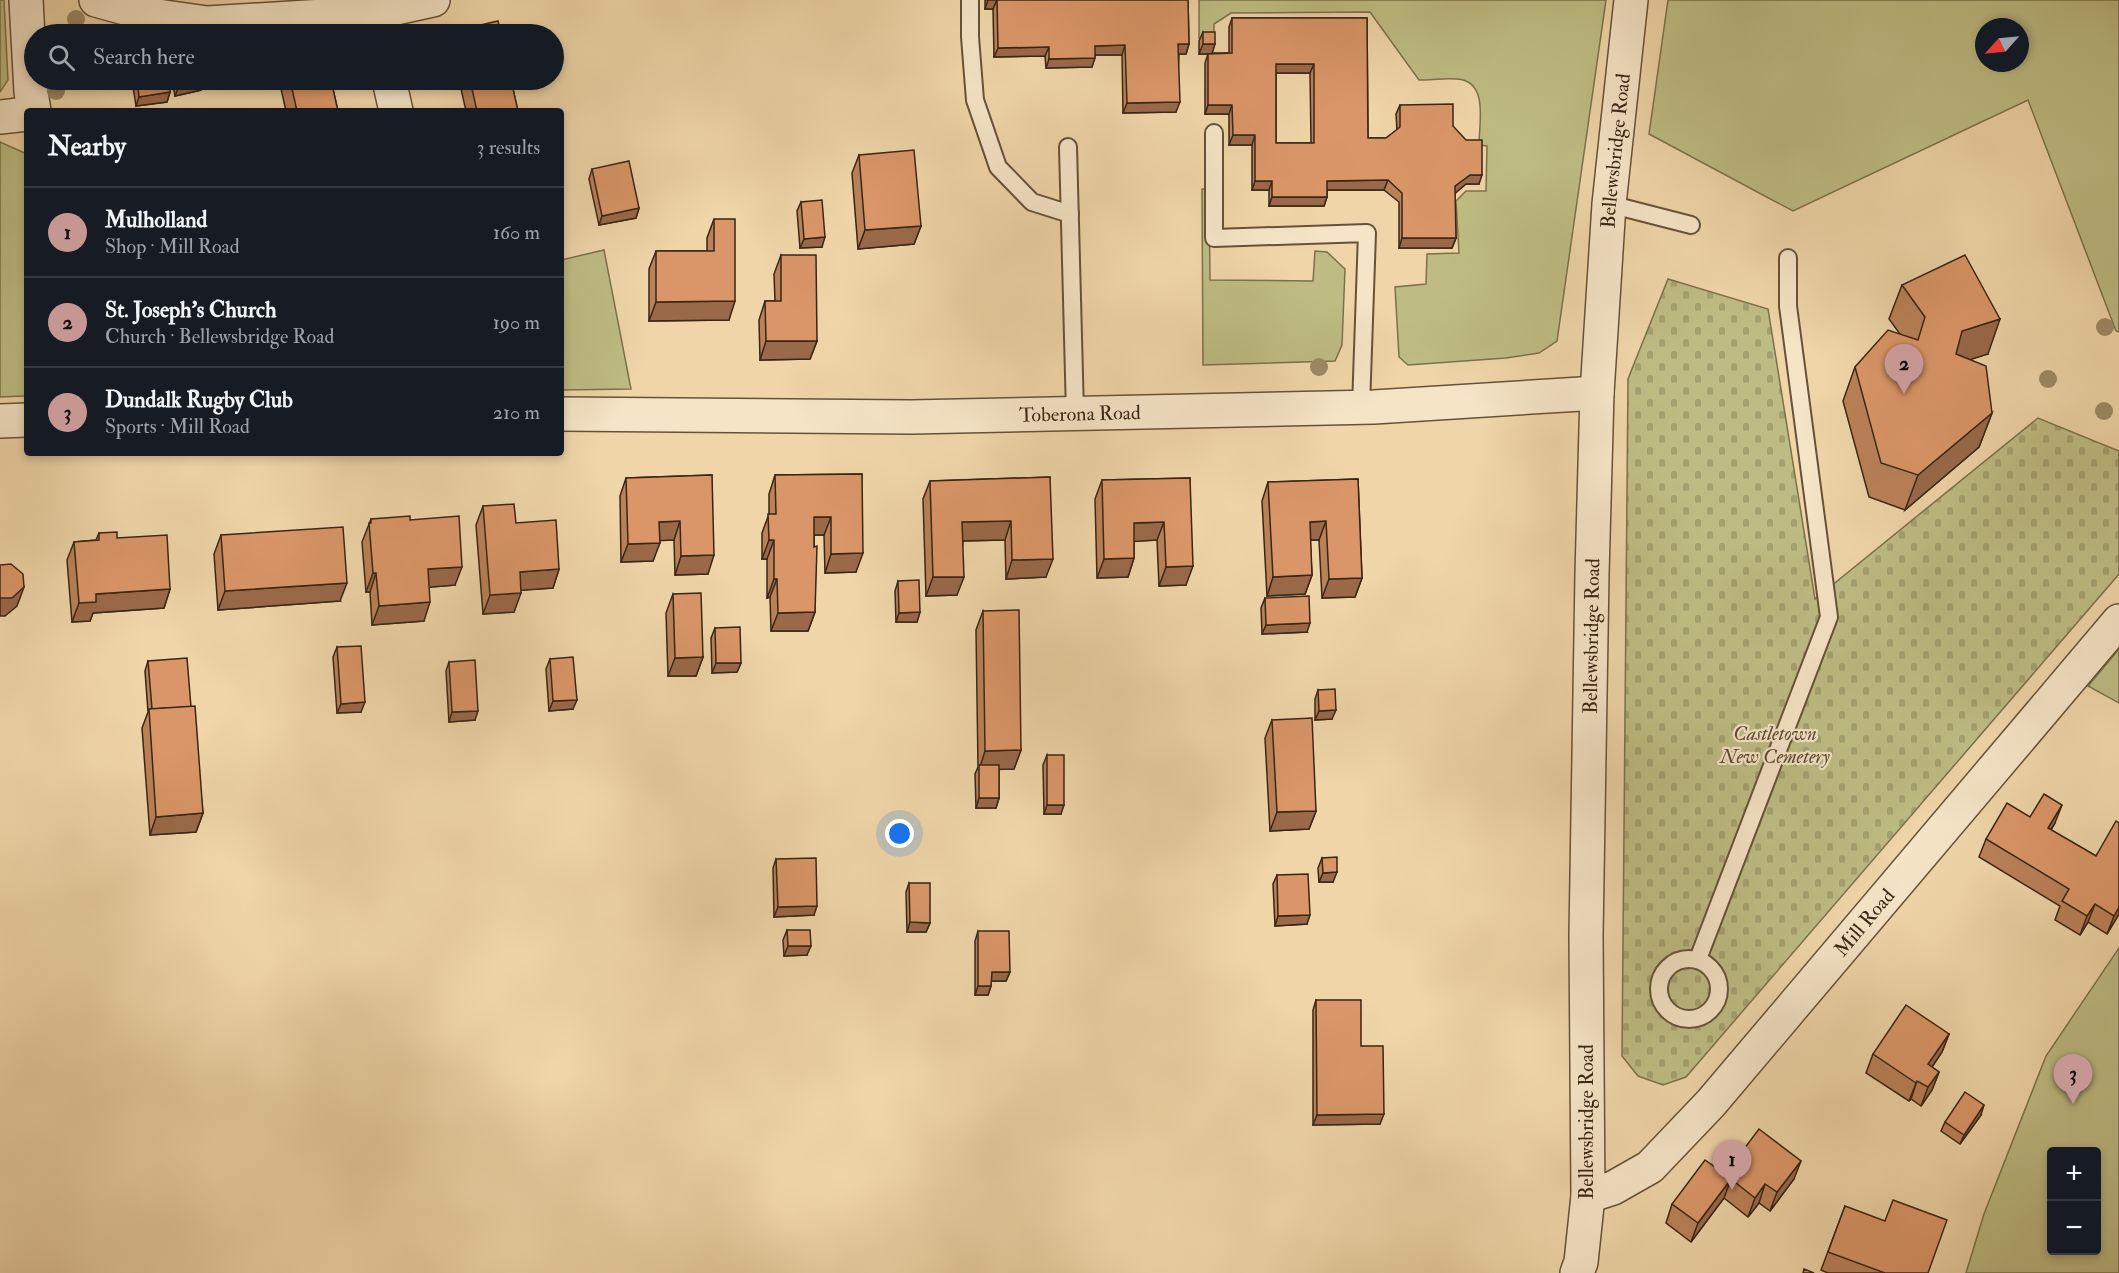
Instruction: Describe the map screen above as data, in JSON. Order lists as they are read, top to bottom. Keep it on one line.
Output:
{"streets":{"street":["Bellewsbridge Road","Toberona Road","Mill Road"]},"crossings":[["Bellewsbridge Road","Toberona Road"],["Bellewsbridge Road","Mill Road"]],"parks":["Castletown New Cemetery"],"north":"bottom left","page":{"search":"Search here","heading":["Nearby","3 results"],"list":[{"mark":"1","name":"Mulholland","note":"Shop · Mill Road","value":"160 m"},{"mark":"2","name":"St. Joseph's Church","note":"Church · Bellewsbridge Road","value":"190 m"},{"mark":"3","name":"Dundalk Rugby Club","note":"Sports · Mill Road","value":"210 m"}],"pins":["2","3","1"],"map_buttons":["+","−"]}}
